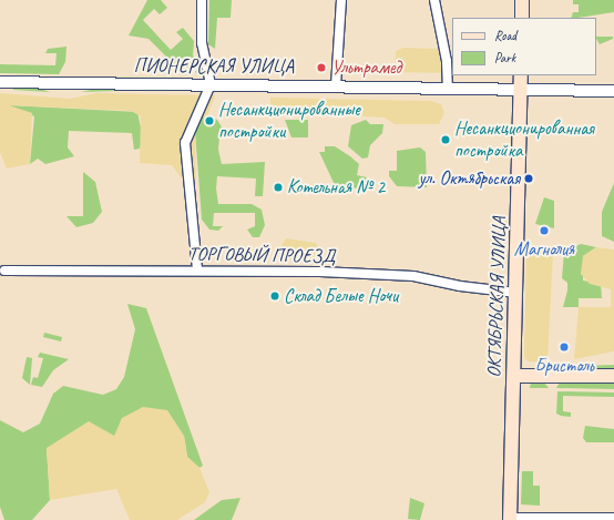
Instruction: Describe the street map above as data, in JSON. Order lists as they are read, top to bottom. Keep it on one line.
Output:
{"streets":{"main road":["ОКТЯБРЬСКАЯ УЛИЦА"],"street":["ПИОНЕРСКАЯ УЛИЦА","ТОРГОВЫЙ ПРОЕЗД"]},"crossings":[["ПИОНЕРСКАЯ УЛИЦА","ОКТЯБРЬСКАЯ УЛИЦА"],["ТОРГОВЫЙ ПРОЕЗД","ОКТЯБРЬСКАЯ УЛИЦА"]],"places":["Ультрамед","Несанкционированные постройки","Несанкционированная постройка","ул. Октябрьская","Котельная № 2","Магнолия","Склад Белые Ночи","Бристоль"],"legend":["Road","Park"]}
